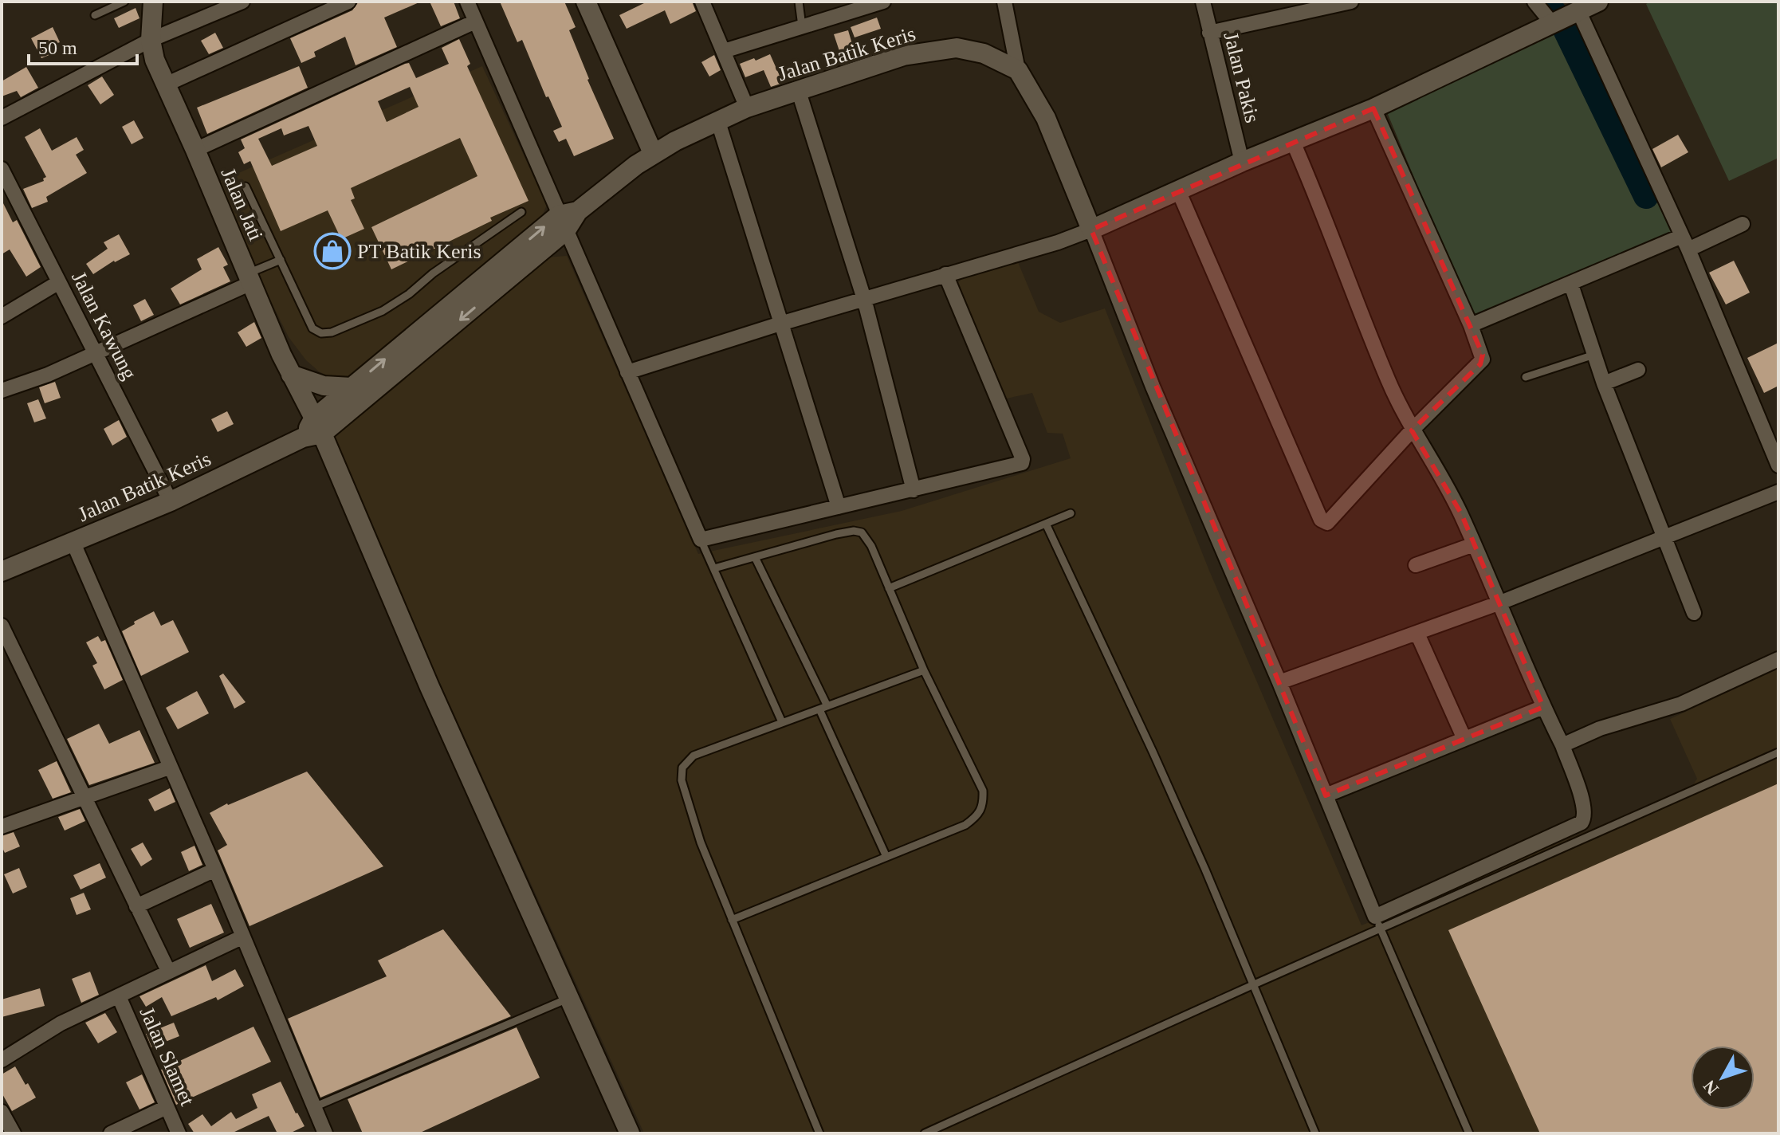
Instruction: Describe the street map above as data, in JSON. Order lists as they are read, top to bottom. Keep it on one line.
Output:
{"streets":{"street":["Jalan Batik Keris","Jalan Pakis","Jalan Jati","Jalan Kawung","Jalan Slamet"]},"crossings":[["Jalan Batik Keris","Jalan Jati"],["Jalan Batik Keris","Jalan Kawung"]],"places":{"shop":["PT Batik Keris"]},"scale_bar":"50 m","north":"bottom left"}
